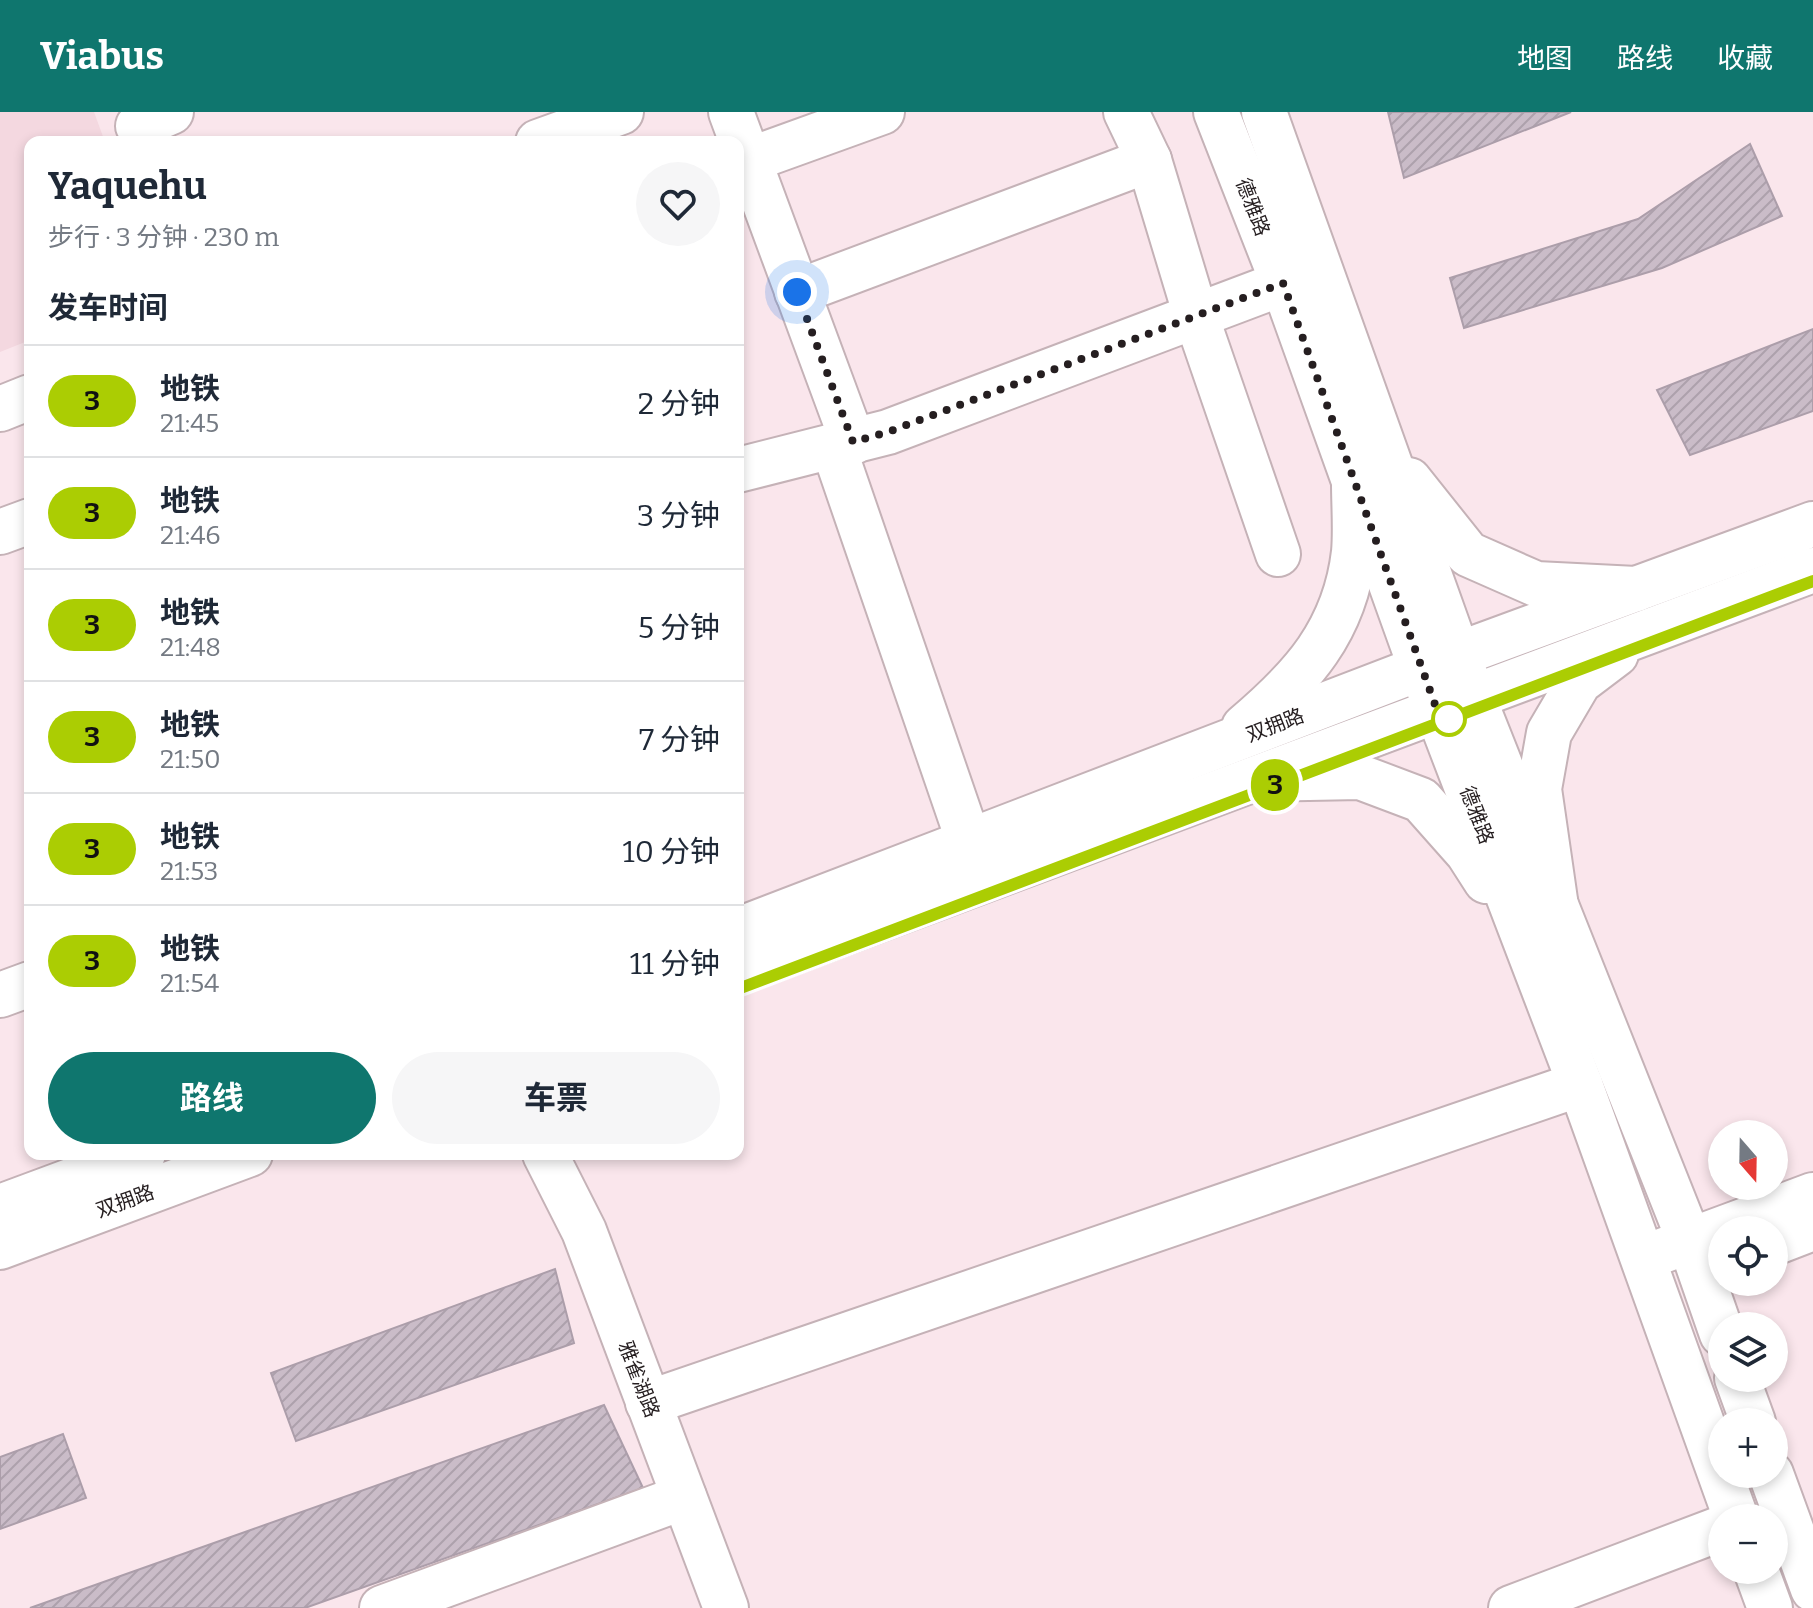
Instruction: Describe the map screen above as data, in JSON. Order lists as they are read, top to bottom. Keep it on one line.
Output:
{"streets":{"street":["德雅路","双拥路","雅雀湖路"]},"crossings":[["德雅路","双拥路"]],"lines":["metro line 3"],"north":"bottom","page":{"header":"Viabus","nav":["地图","路线","收藏"],"on_map":"3","heading":[["Yaquehu","步行 · 3 分钟 · 230 m"],"发车时间"],"list":[{"mark":"3","name":"地铁","note":"21:45","value":"2 分钟"},{"mark":"3","name":"地铁","note":"21:46","value":"3 分钟"},{"mark":"3","name":"地铁","note":"21:48","value":"5 分钟"},{"mark":"3","name":"地铁","note":"21:50","value":"7 分钟"},{"mark":"3","name":"地铁","note":"21:53","value":"10 分钟"},{"mark":"3","name":"地铁","note":"21:54","value":"11 分钟"}],"buttons":["路线","车票"],"map_buttons":["+","−"]}}
